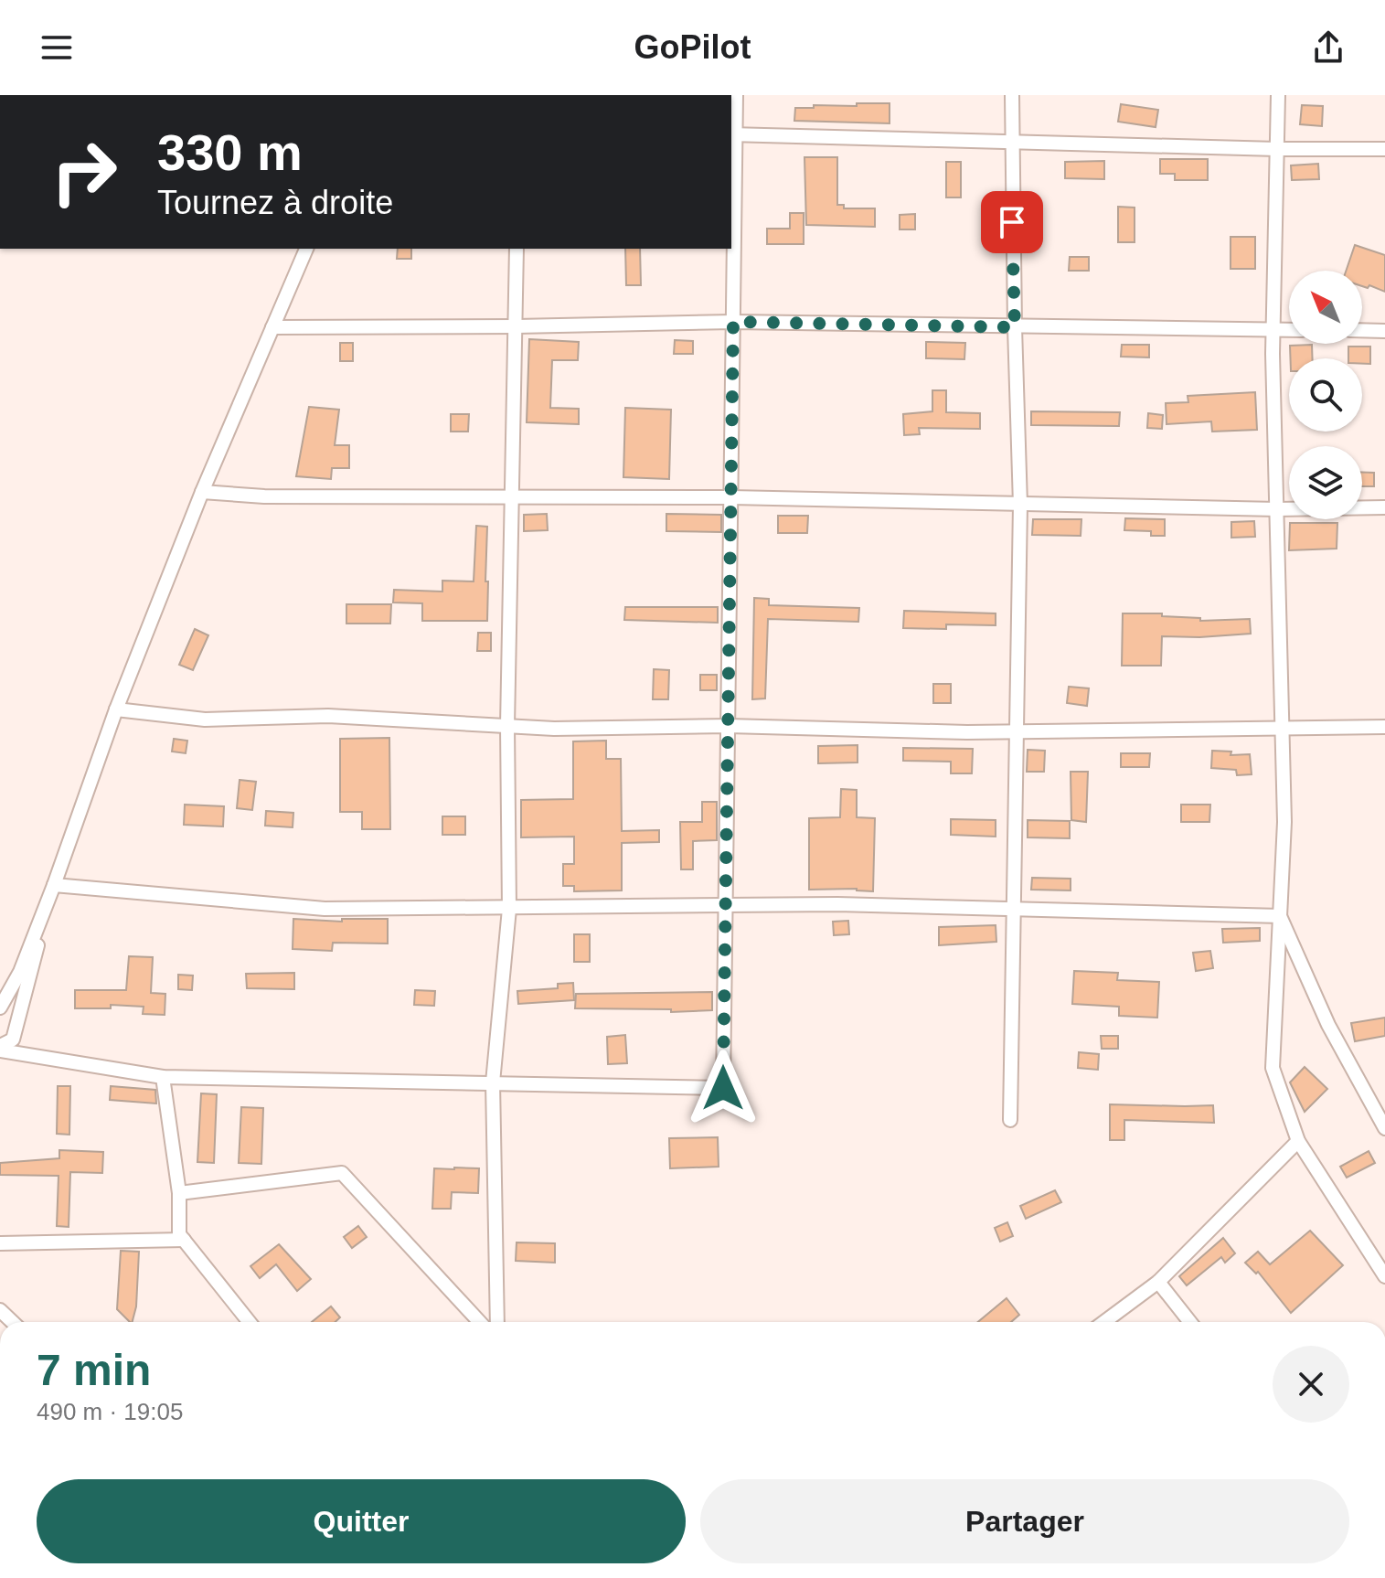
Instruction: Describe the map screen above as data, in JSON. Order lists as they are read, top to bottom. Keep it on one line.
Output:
{"north":"top left","page":{"header":"GoPilot","turn":["330 m","Tournez à droite"],"heading":["7 min","490 m · 19:05"],"buttons":["Quitter","Partager"]}}
